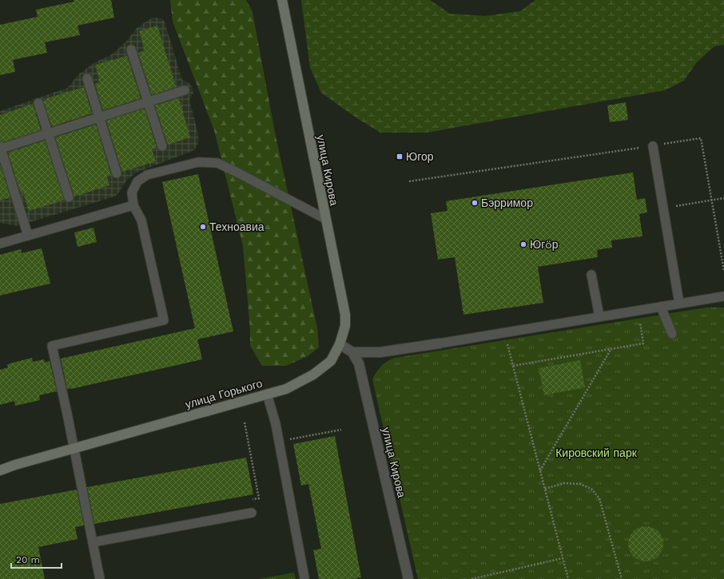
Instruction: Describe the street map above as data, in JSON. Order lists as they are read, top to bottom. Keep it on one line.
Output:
{"streets":{"street":["улица Кирова","улица Горького"]},"crossings":[["улица Кирова","улица Горького"]],"parks":["Кировский парк"],"places":{"transit":["Югор"],"other":["Бэрримор","Техноавиа","Югöр"]},"scale_bar":"20 m"}
